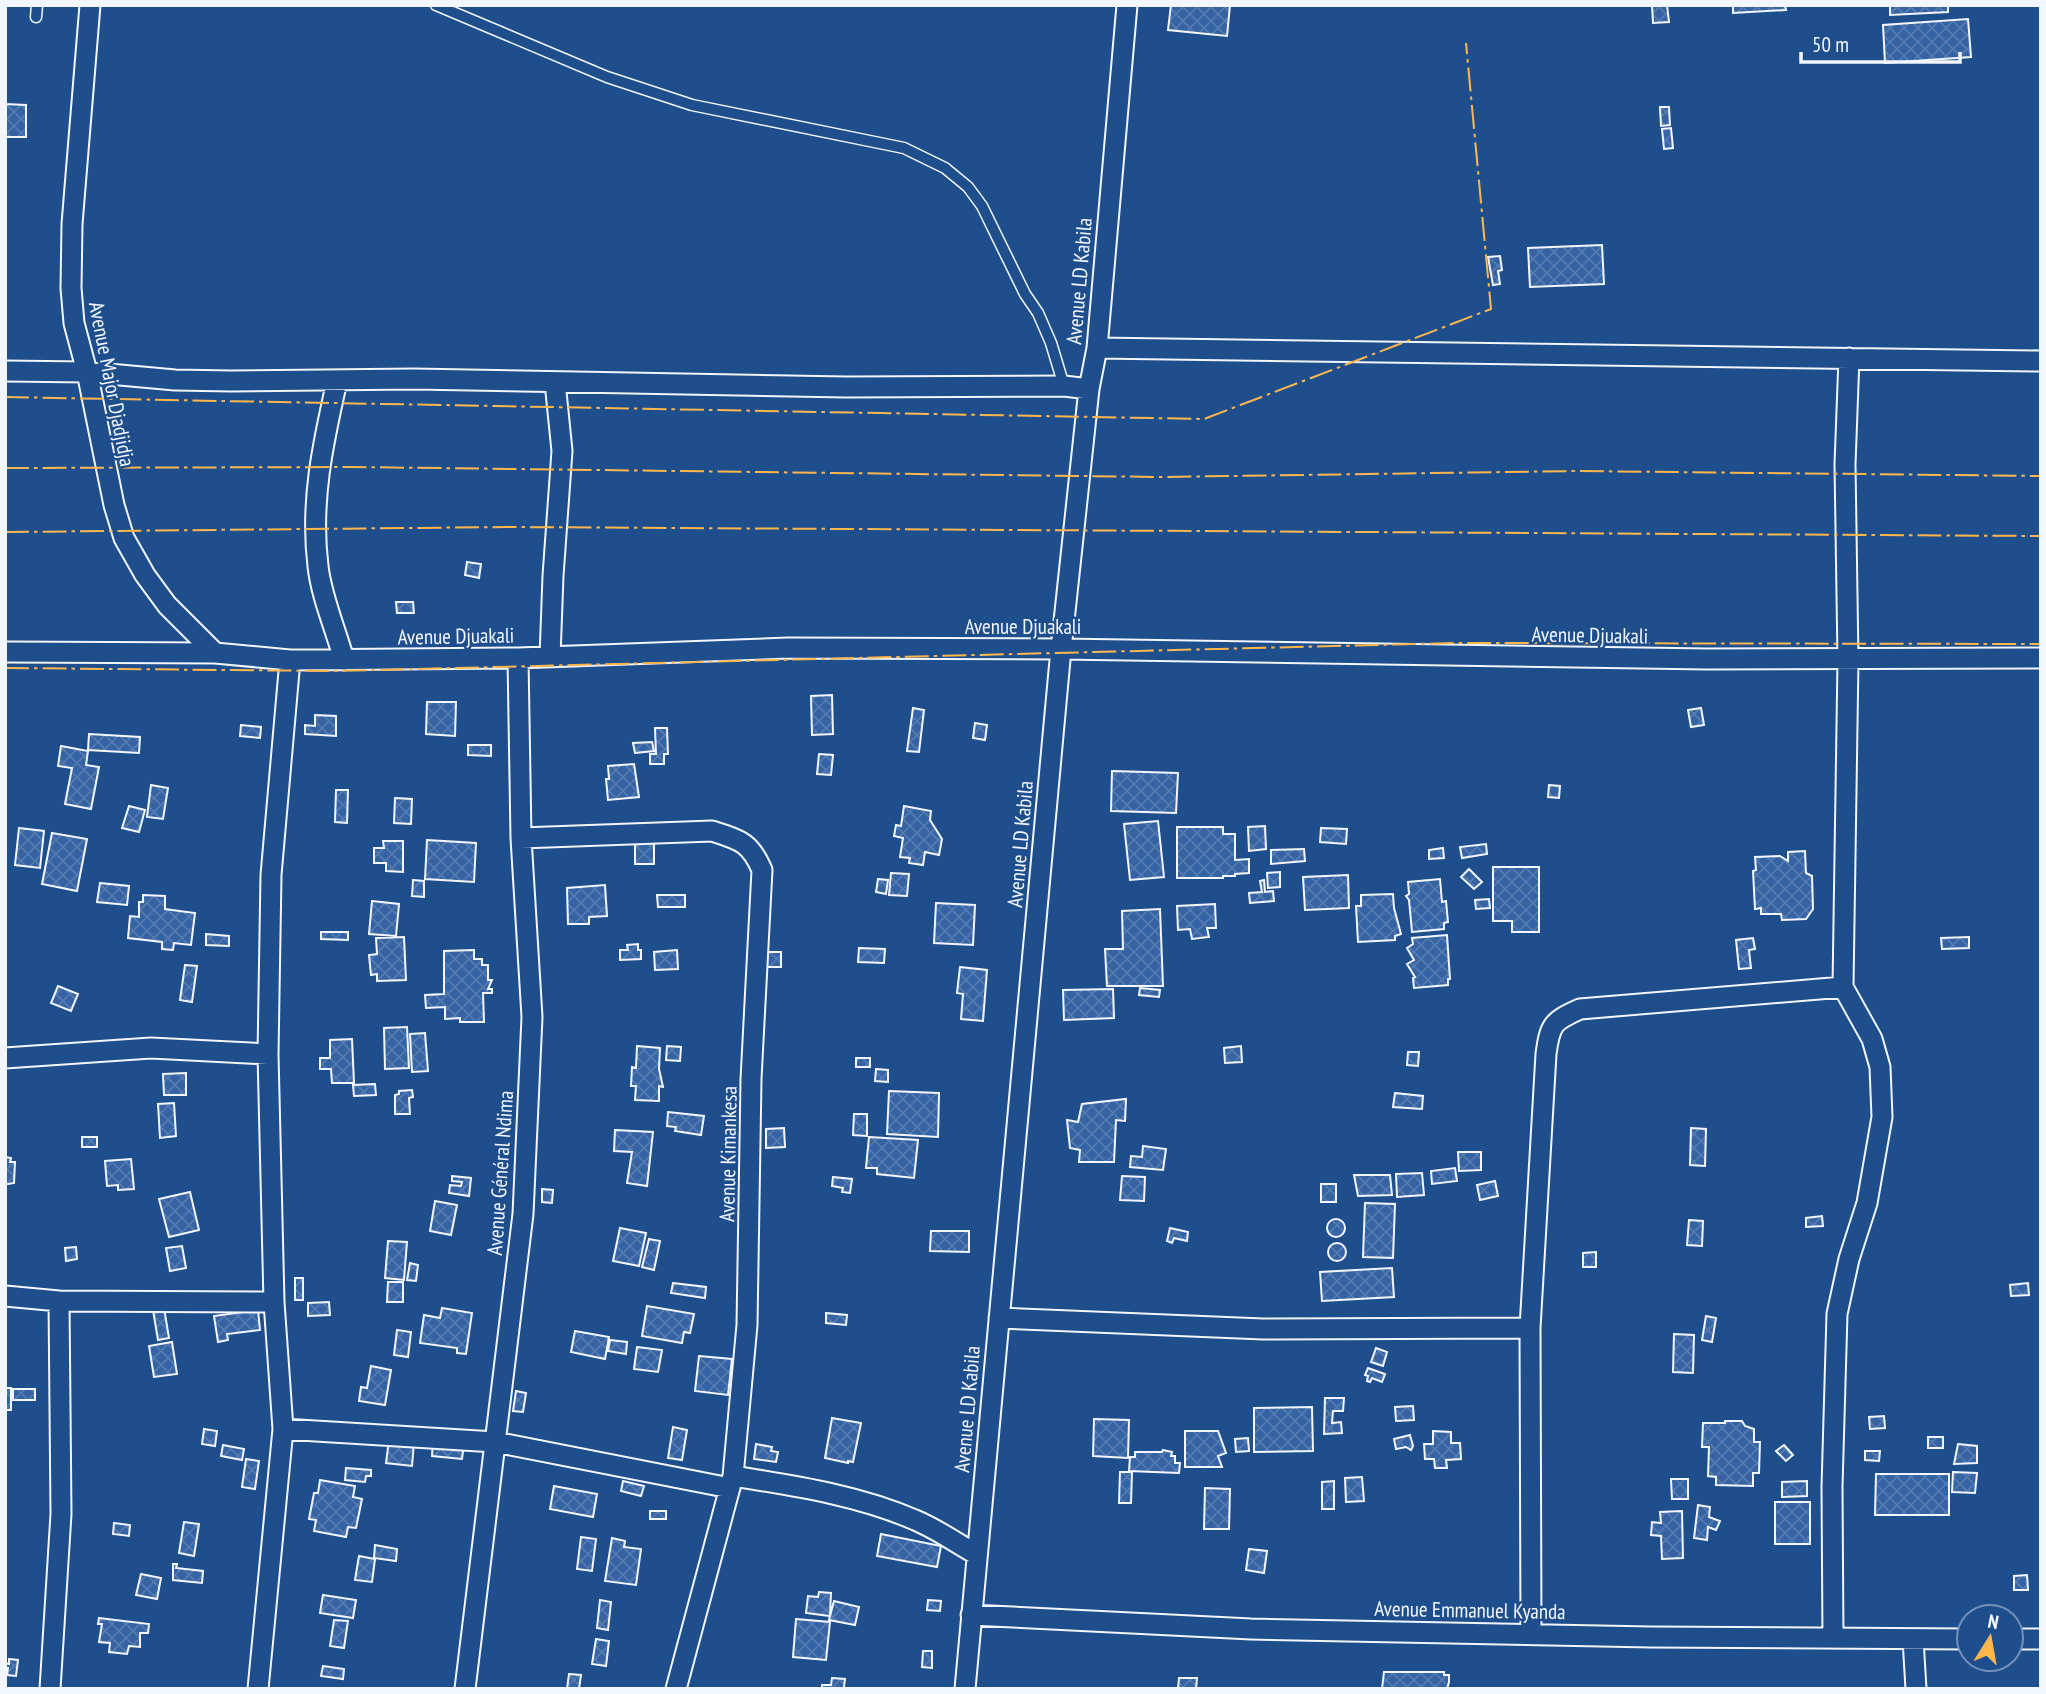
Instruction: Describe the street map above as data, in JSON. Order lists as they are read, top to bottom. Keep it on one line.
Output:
{"streets":{"street":["Avenue LD Kabila","Avenue Major Djadjidja","Avenue Djuakali","Avenue Kimankesa","Avenue Général Ndima","Avenue Emmanuel Kyanda"]},"crossings":[["Avenue LD Kabila","Avenue Djuakali"],["Avenue LD Kabila","Avenue Emmanuel Kyanda"],["Avenue Major Djadjidja","Avenue Djuakali"],["Avenue Djuakali","Avenue Général Ndima"],["Avenue Kimankesa","Avenue Général Ndima"]],"scale_bar":"50 m","north":"top"}
